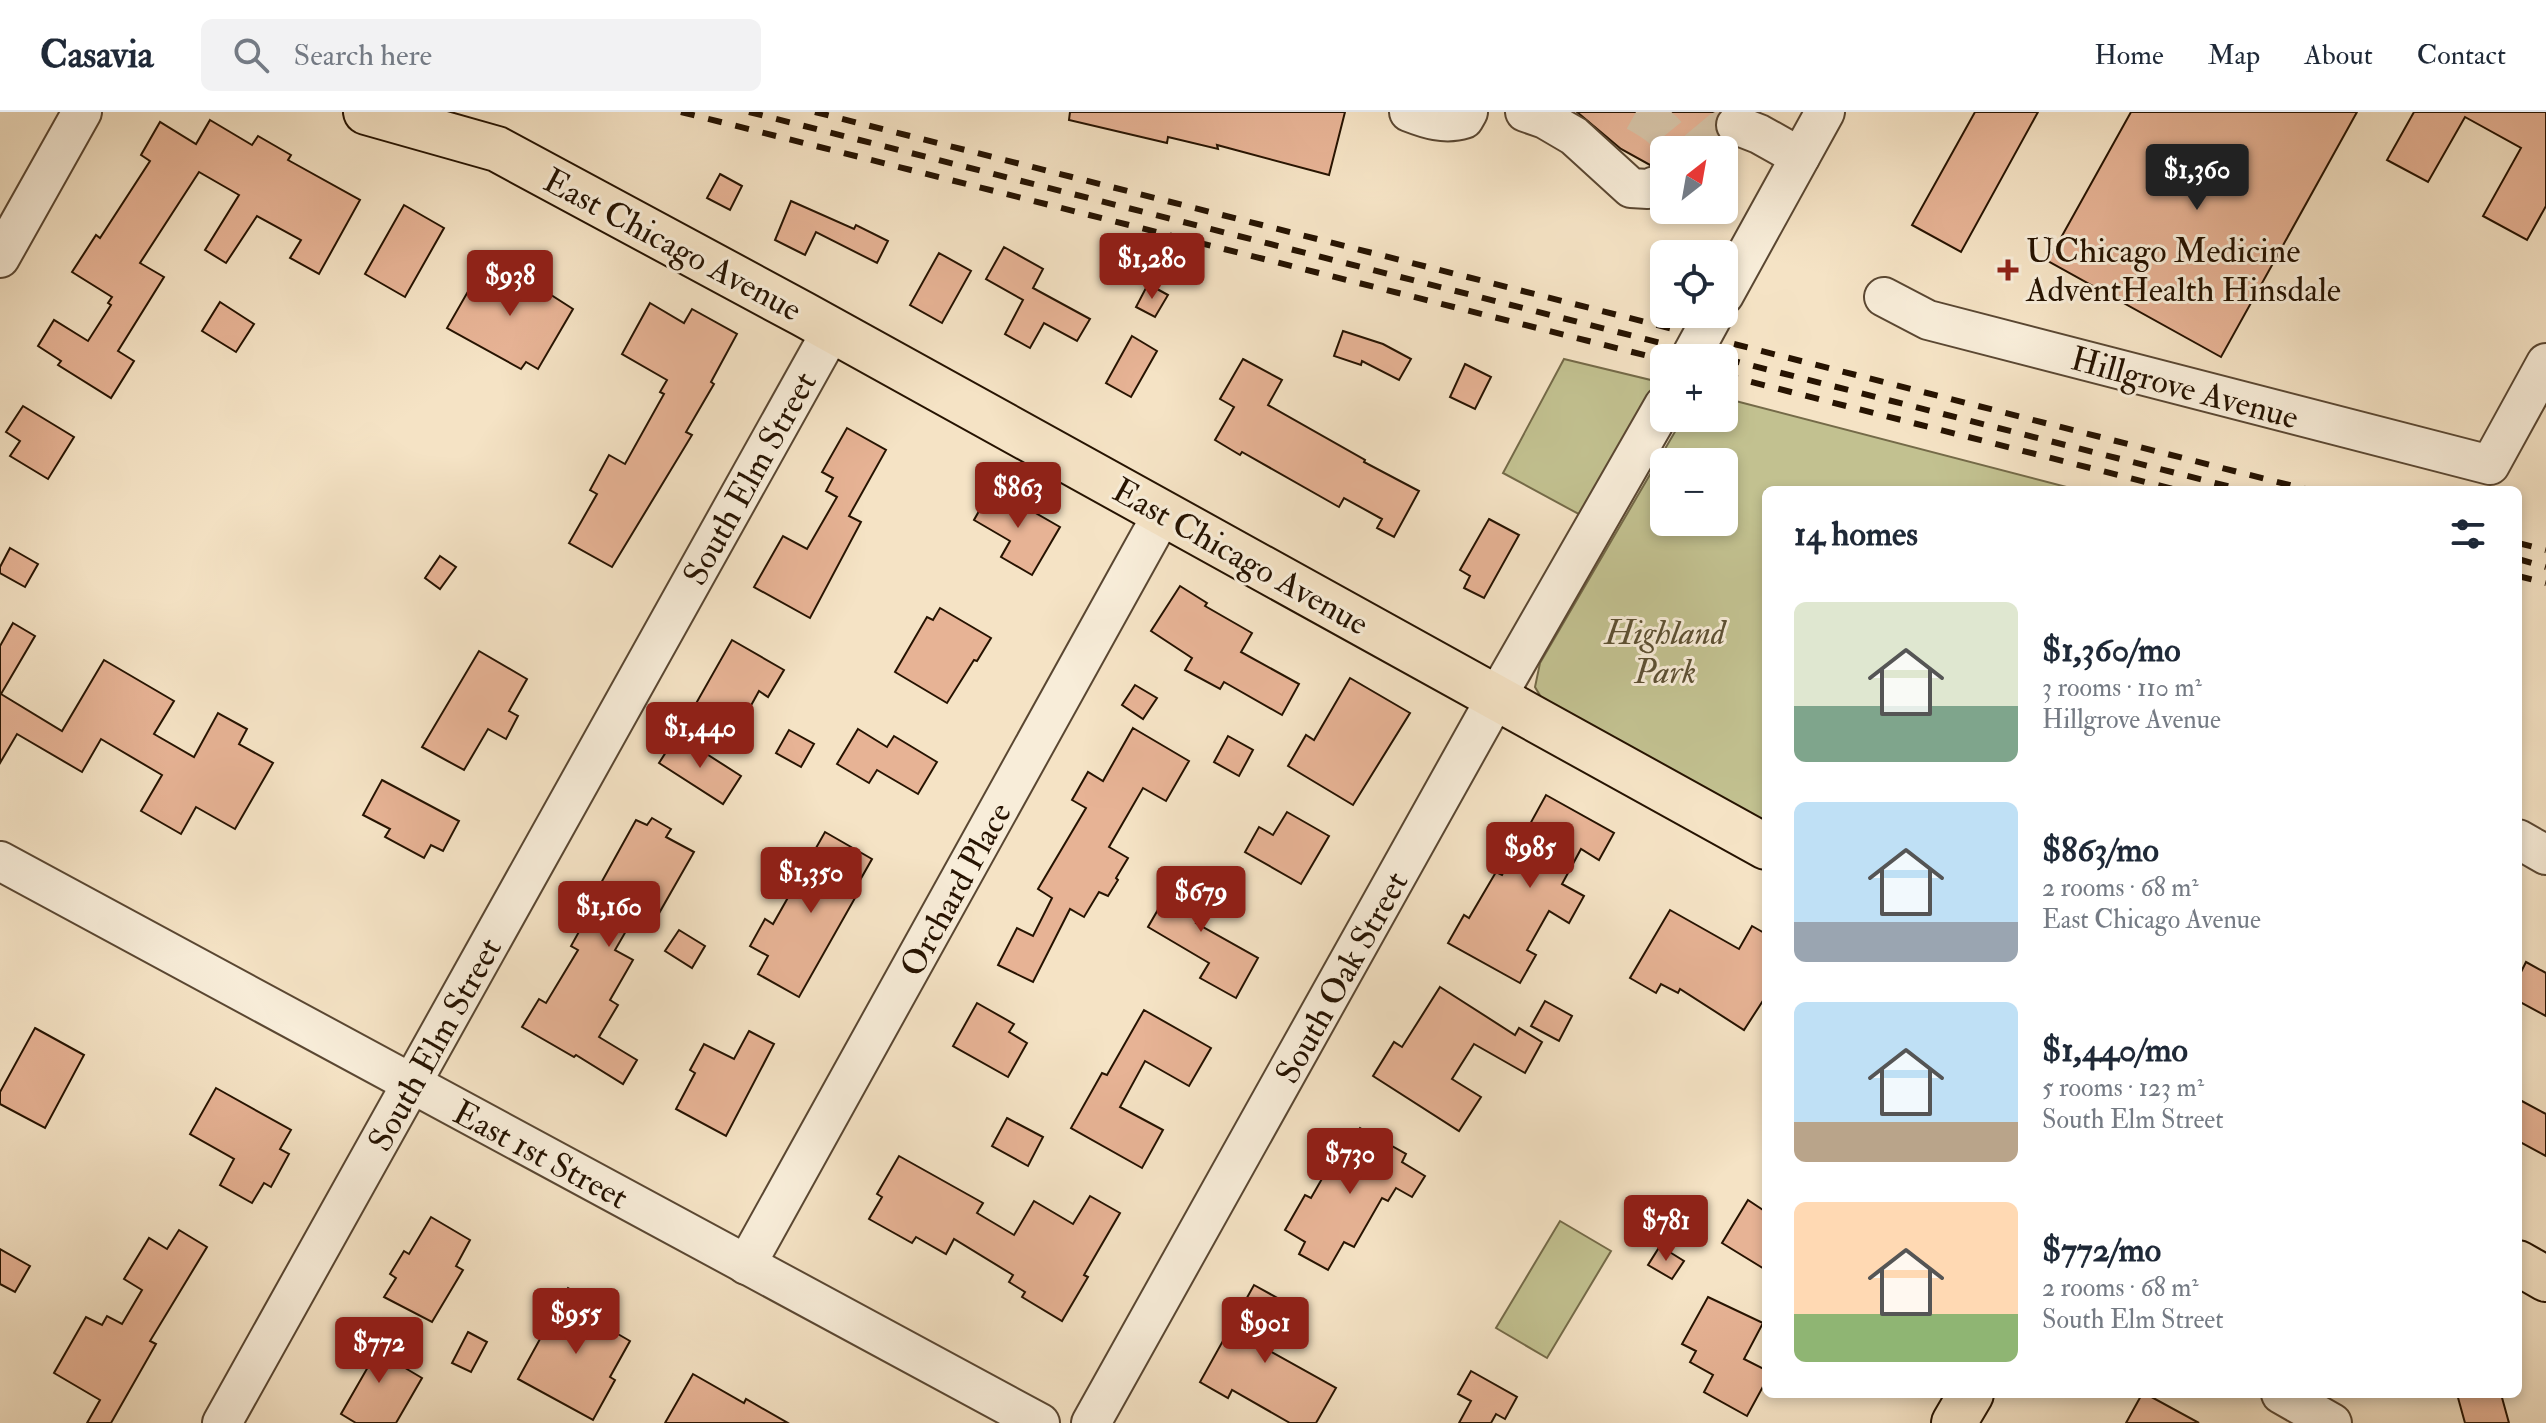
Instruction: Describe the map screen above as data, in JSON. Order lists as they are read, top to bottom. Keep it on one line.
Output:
{"streets":{"main road":["East Chicago Avenue"],"street":["Hillgrove Avenue","South Elm Street","Orchard Place","South Oak Street","East 1st Street"]},"crossings":[["East Chicago Avenue","South Elm Street"],["East Chicago Avenue","Orchard Place"],["East Chicago Avenue","South Oak Street"],["South Elm Street","East 1st Street"],["Orchard Place","East 1st Street"]],"parks":["Highland Park"],"places":{"health":["UChicago Medicine AdventHealth Hinsdale"]},"north":"top right","page":{"header":"Casavia","search":"Search here","nav":["Home","Map","About","Contact"],"map_buttons":["+","−"],"price":["$1,360","$1,280","$938","$863","$1,440","$985","$1,350","$679","$1,160","$730","$781","$955","$901","$772"],"heading":"14 homes","list":[{"name":"$1,360/mo","note":"3 rooms · 110 m² · Hillgrove Avenue"},{"name":"$863/mo","note":"2 rooms · 68 m² · East Chicago Avenue"},{"name":"$1,440/mo","note":"5 rooms · 123 m² · South Elm Street"},{"name":"$772/mo","note":"2 rooms · 68 m² · South Elm Street"}]}}
